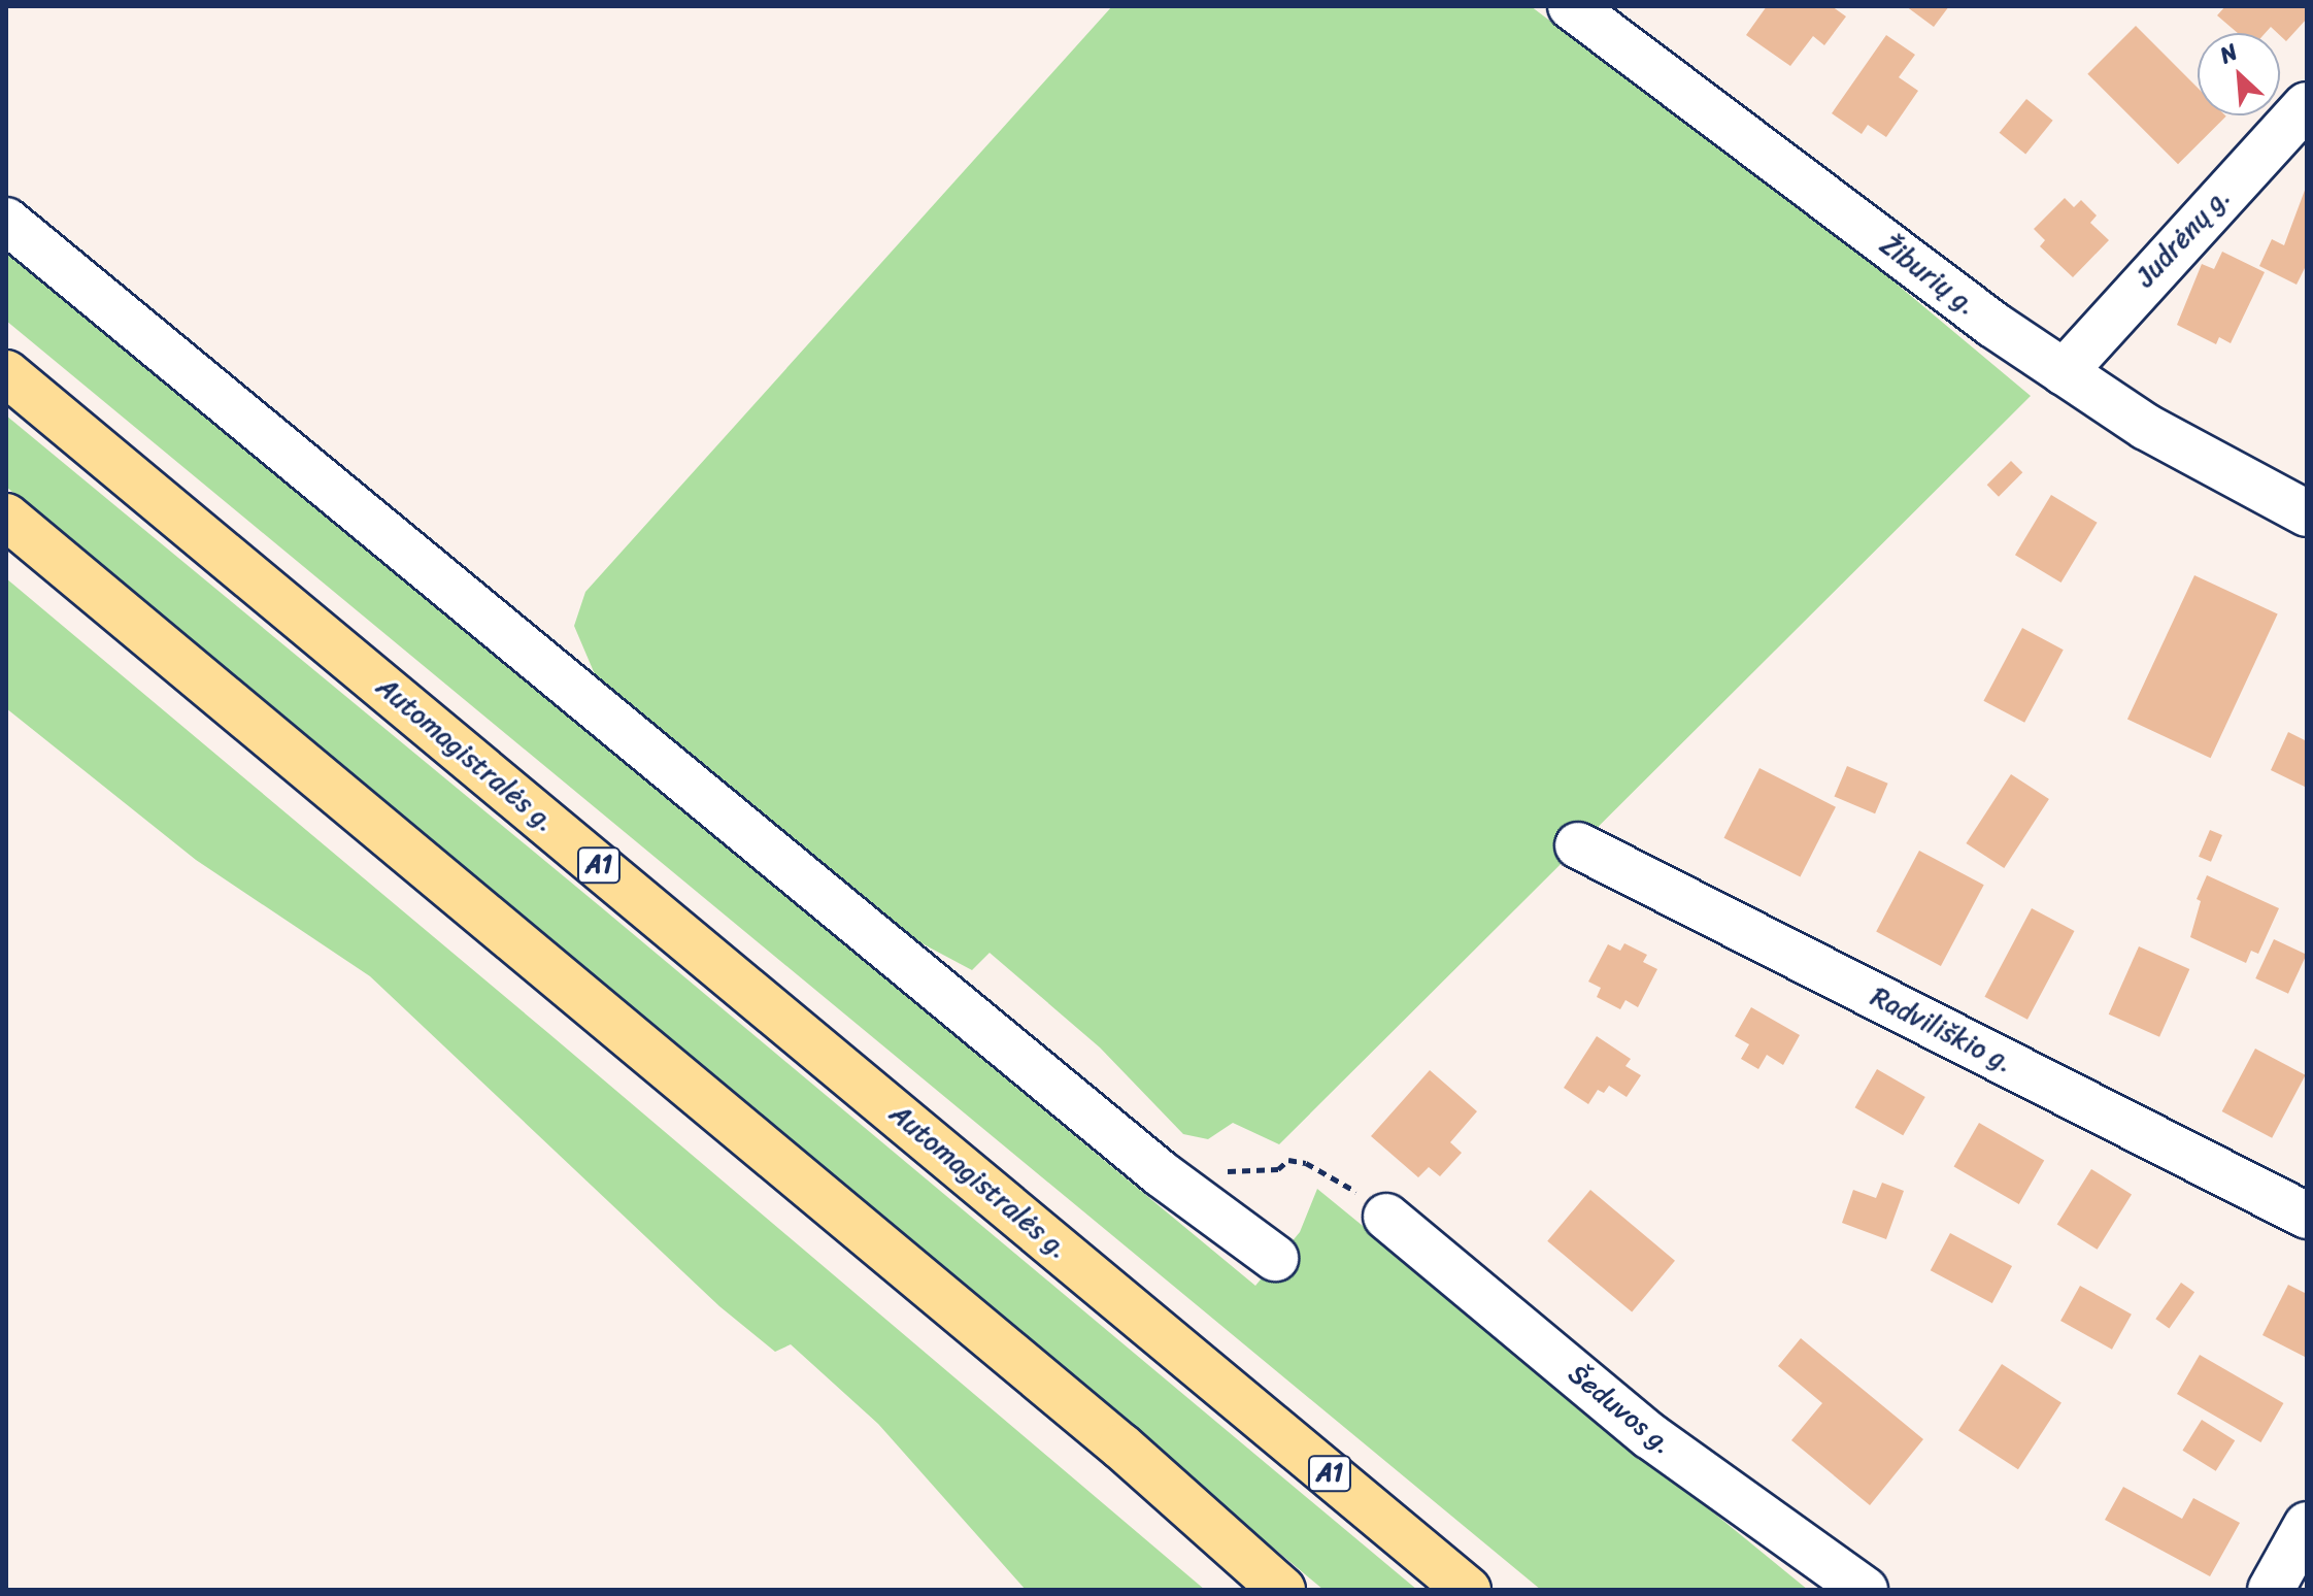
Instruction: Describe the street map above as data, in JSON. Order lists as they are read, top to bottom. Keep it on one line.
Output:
{"streets":{"highway":["Automagistralės g.","A1"],"street":["Judrėnų g.","Žiburių g.","Radviliškio g.","Šeduvos g."]},"crossings":[["Judrėnų g.","Žiburių g."]],"north":"top left"}
